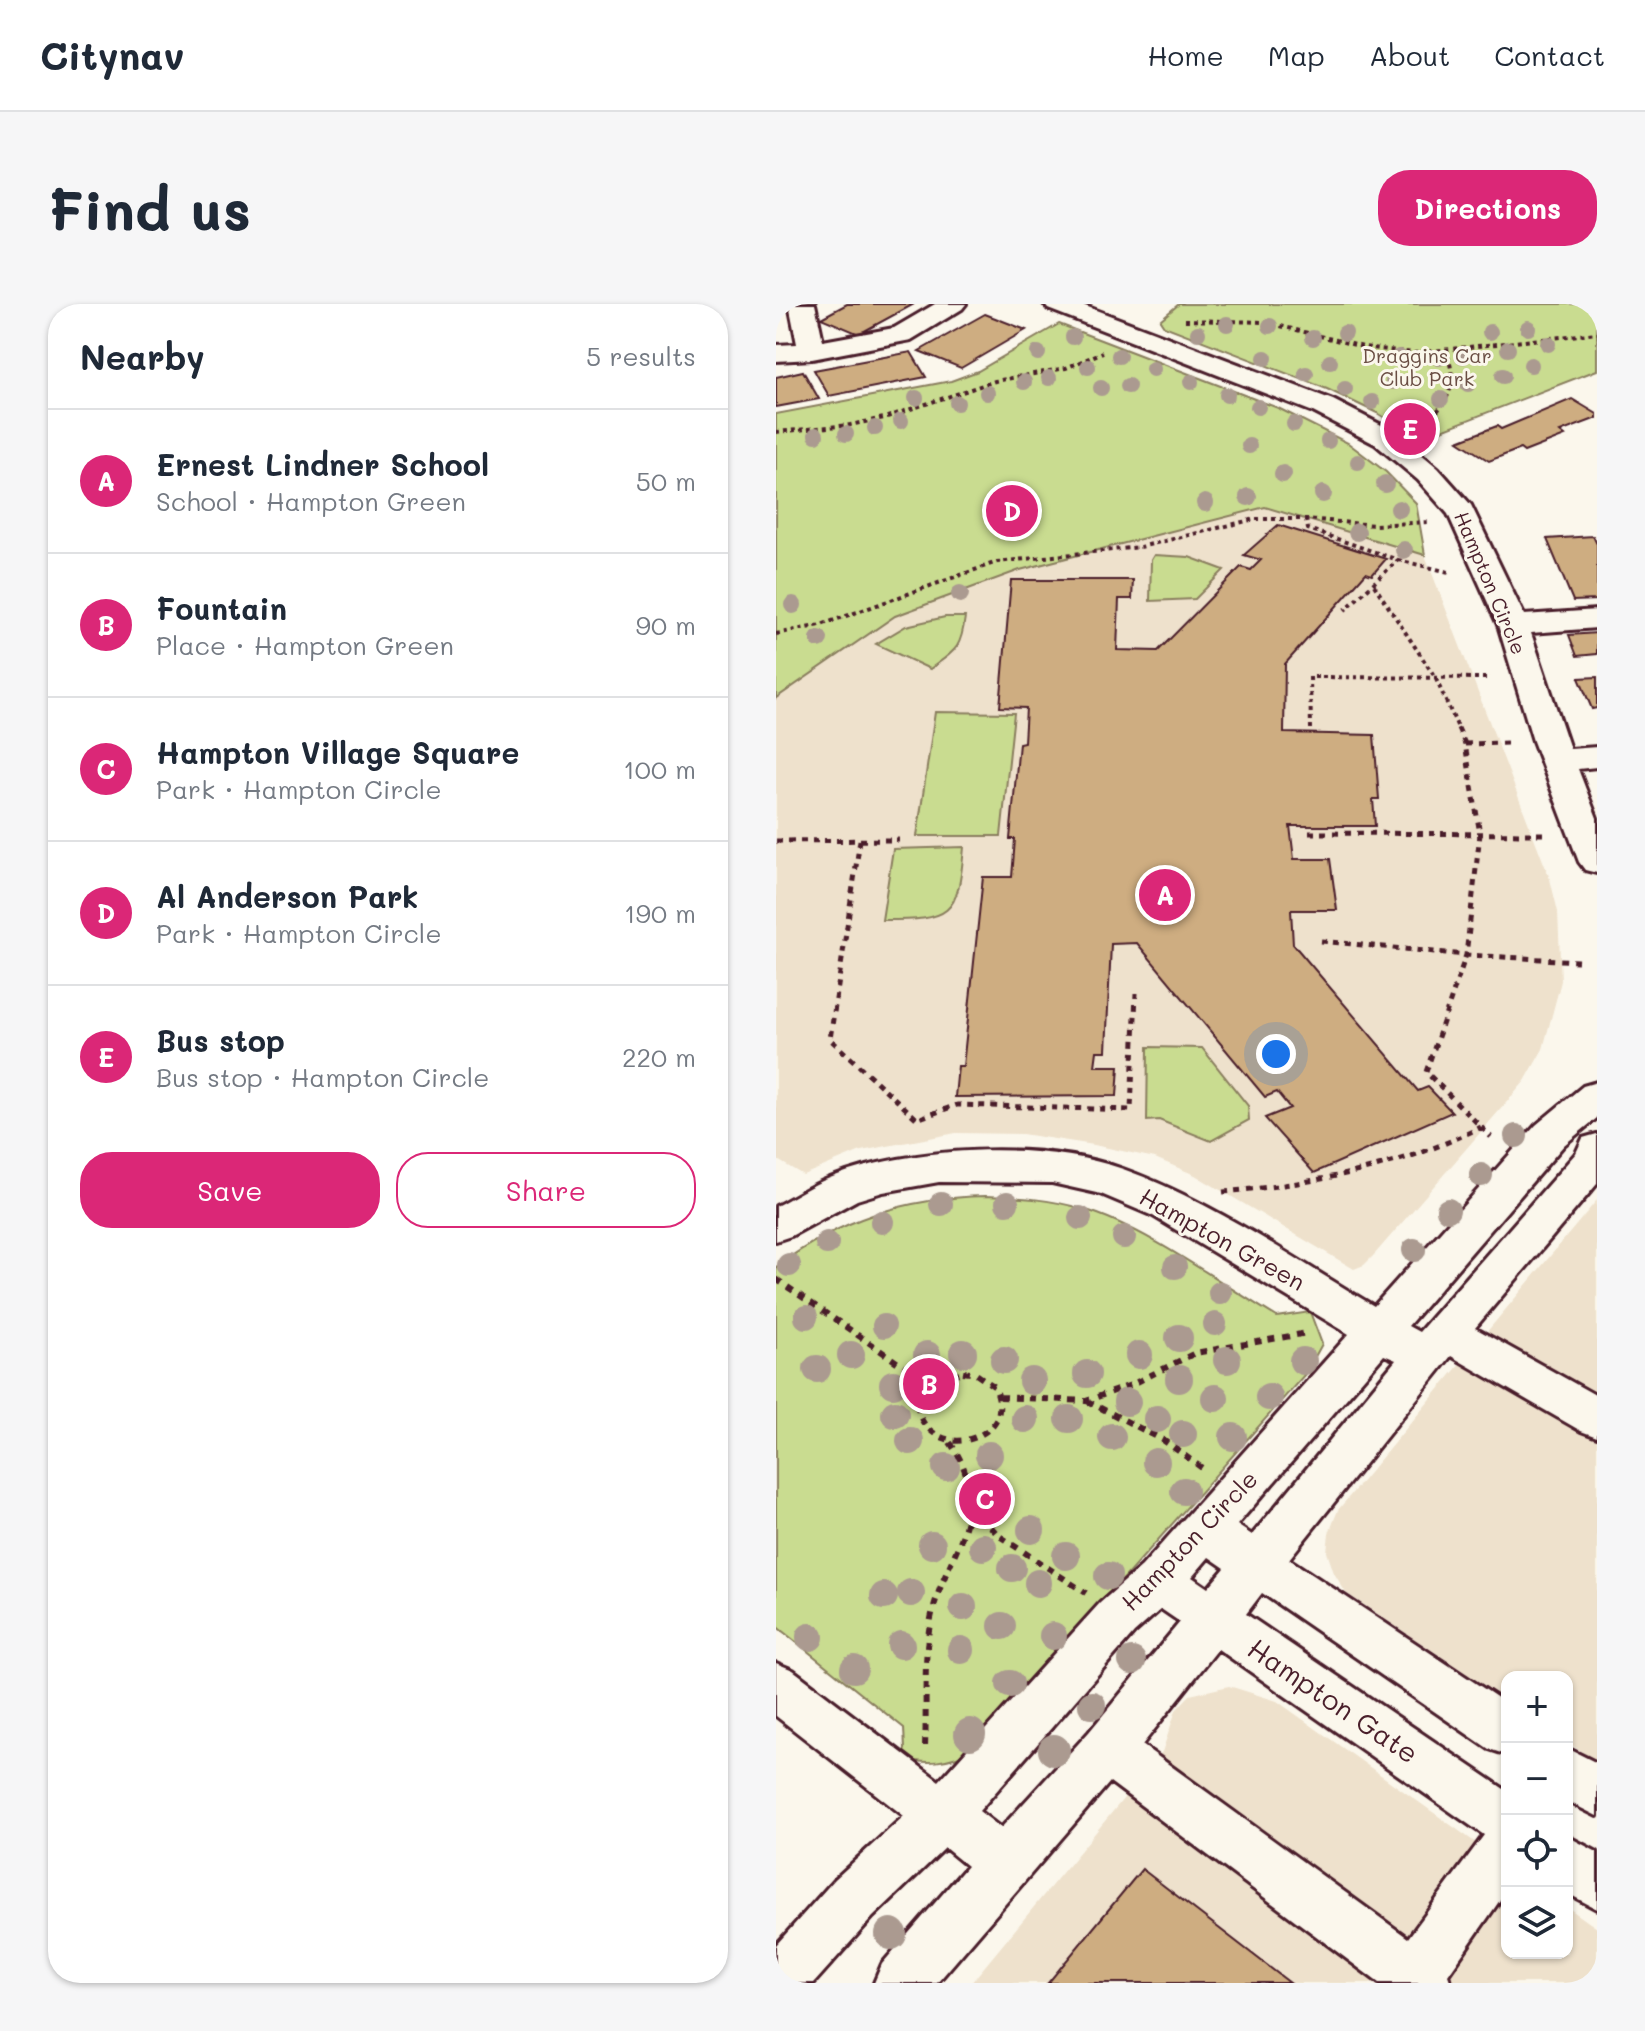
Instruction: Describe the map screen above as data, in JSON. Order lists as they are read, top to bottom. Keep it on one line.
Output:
{"streets":{"street":["Hampton Circle","Hampton Green","Hampton Gate"]},"crossings":[["Hampton Circle","Hampton Green"],["Hampton Circle","Hampton Gate"]],"parks":["Draggins Car Club Park"],"page":{"header":"Citynav","nav":["Home","Map","About","Contact"],"buttons":["Directions",["Save","Share"]],"title":"Find us","heading":["Nearby","5 results"],"pins":["E","D","A","B","C"],"list":[{"mark":"A","name":"Ernest Lindner School","note":"School · Hampton Green","value":"50 m"},{"mark":"B","name":"Fountain","note":"Place · Hampton Green","value":"90 m"},{"mark":"C","name":"Hampton Village Square","note":"Park · Hampton Circle","value":"100 m"},{"mark":"D","name":"Al Anderson Park","note":"Park · Hampton Circle","value":"190 m"},{"mark":"E","name":"Bus stop","note":"Bus stop · Hampton Circle","value":"220 m"}],"map_buttons":["+","−"]}}
